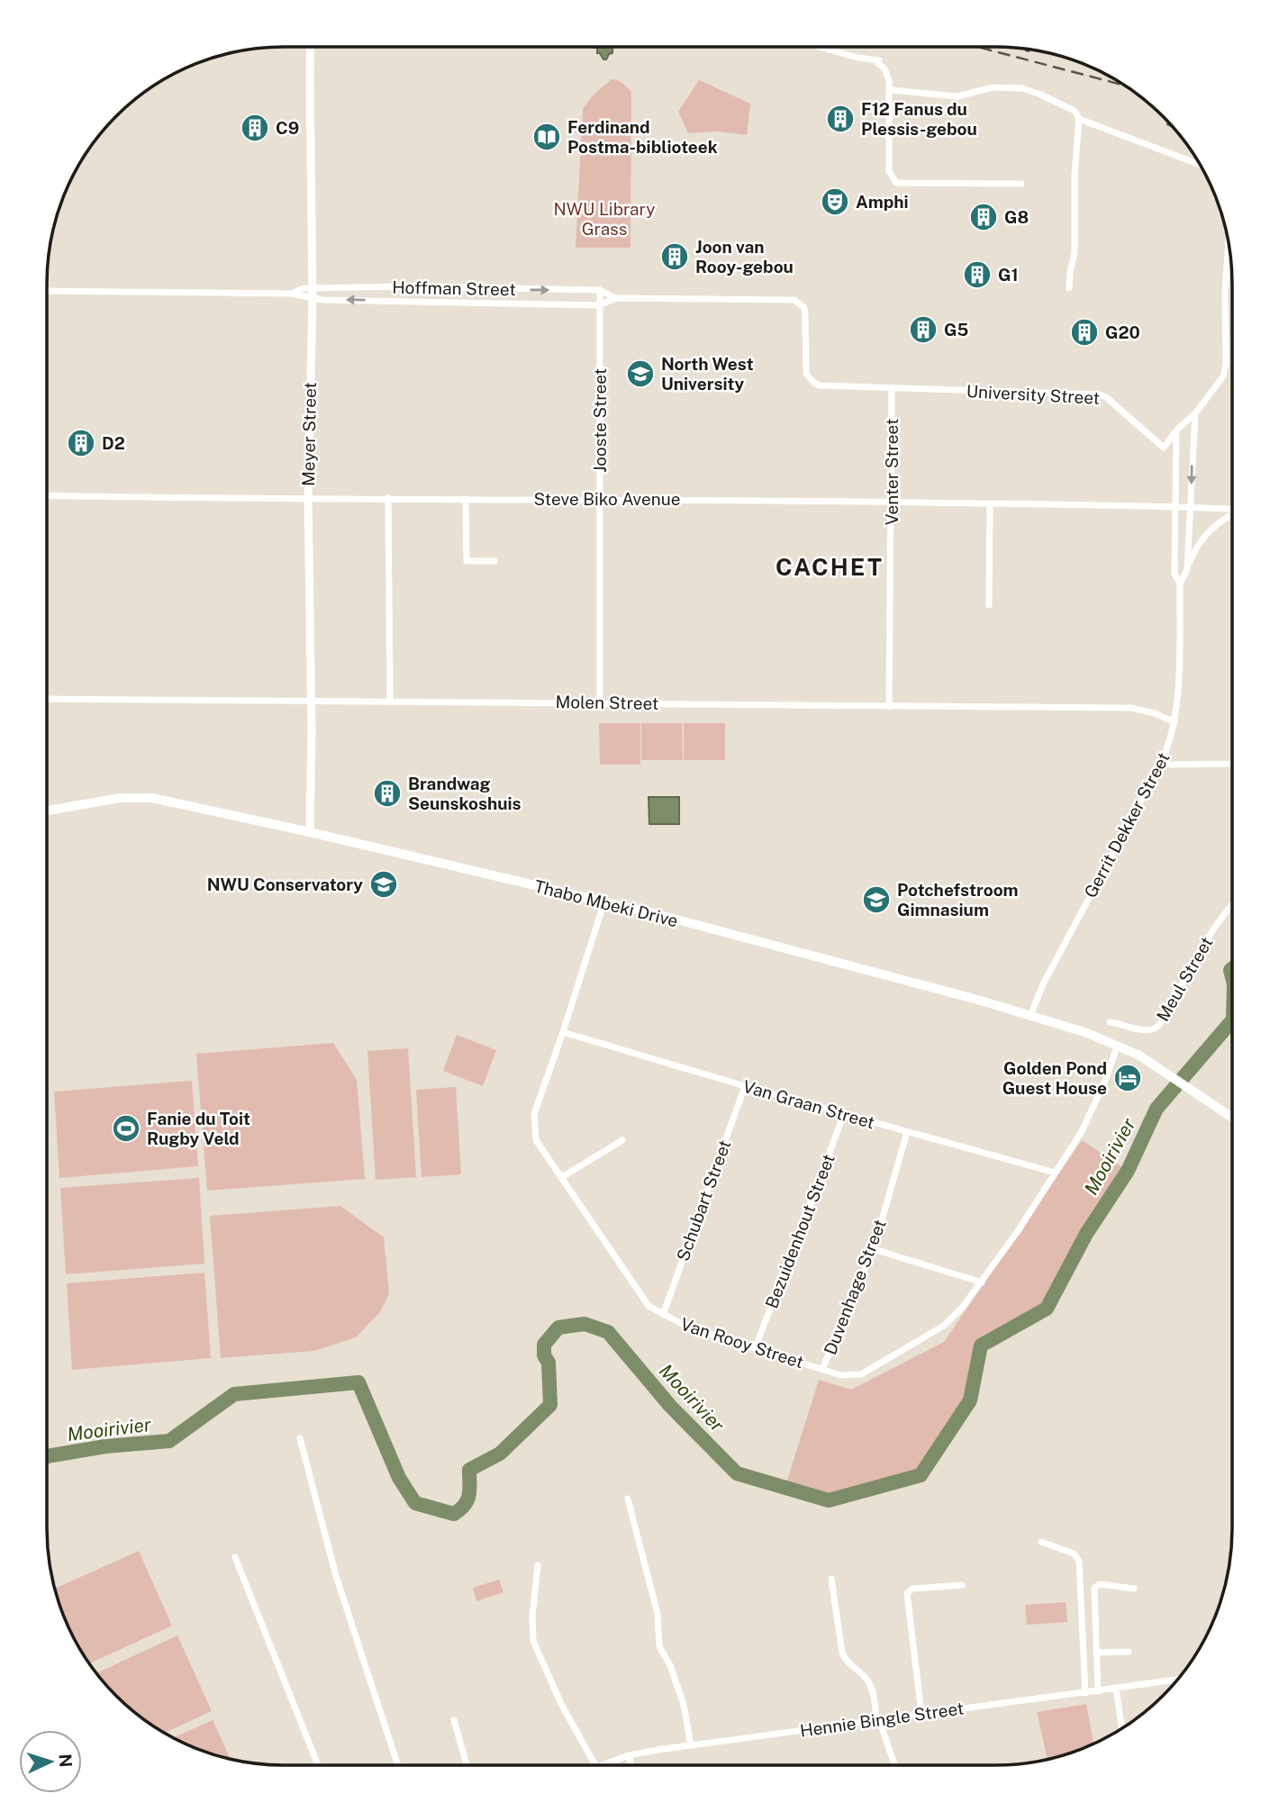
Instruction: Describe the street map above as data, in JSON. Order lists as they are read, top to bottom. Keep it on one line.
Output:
{"streets":{"main road":["Thabo Mbeki Drive"],"street":["Hoffman Street","University Street","Jooste Street","Meyer Street","Venter Street","Steve Biko Avenue","Molen Street","Gerrit Dekker Street","Meul Street","Van Graan Street","Schubart Street","Bezuidenhout Street","Duvenhage Street","Van Rooy Street","Hennie Bingle Street"]},"crossings":[["Hoffman Street","University Street"],["Hoffman Street","Jooste Street"],["Hoffman Street","Meyer Street"],["University Street","Venter Street"],["University Street","Gerrit Dekker Street"],["Jooste Street","Steve Biko Avenue"],["Jooste Street","Molen Street"],["Meyer Street","Steve Biko Avenue"],["Meyer Street","Molen Street"],["Meyer Street","Thabo Mbeki Drive"],["Venter Street","Steve Biko Avenue"],["Venter Street","Molen Street"],["Steve Biko Avenue","Gerrit Dekker Street"],["Molen Street","Gerrit Dekker Street"],["Gerrit Dekker Street","Thabo Mbeki Drive"],["Thabo Mbeki Drive","Van Rooy Street"],["Van Graan Street","Schubart Street"],["Van Graan Street","Bezuidenhout Street"],["Van Graan Street","Duvenhage Street"],["Van Graan Street","Van Rooy Street"],["Schubart Street","Van Rooy Street"],["Bezuidenhout Street","Van Rooy Street"],["Duvenhage Street","Van Rooy Street"]],"districts":["CACHET"],"water":["Mooirivier"],"parks":["NWU Library Grass"],"places":{"building":["F12 Fanus du Plessis-gebou","C9","G8","Joon van Rooy-gebou","G1","G5","G20","D2","Brandwag Seunskoshuis"],"library":["Ferdinand Postma-biblioteek"],"theatre":["Amphi"],"school or university":["North West University","NWU Conservatory","Potchefstroom Gimnasium"],"hotel":["Golden Pond Guest House"],"sports":["Fanie du Toit Rugby Veld"]},"north":"right"}
